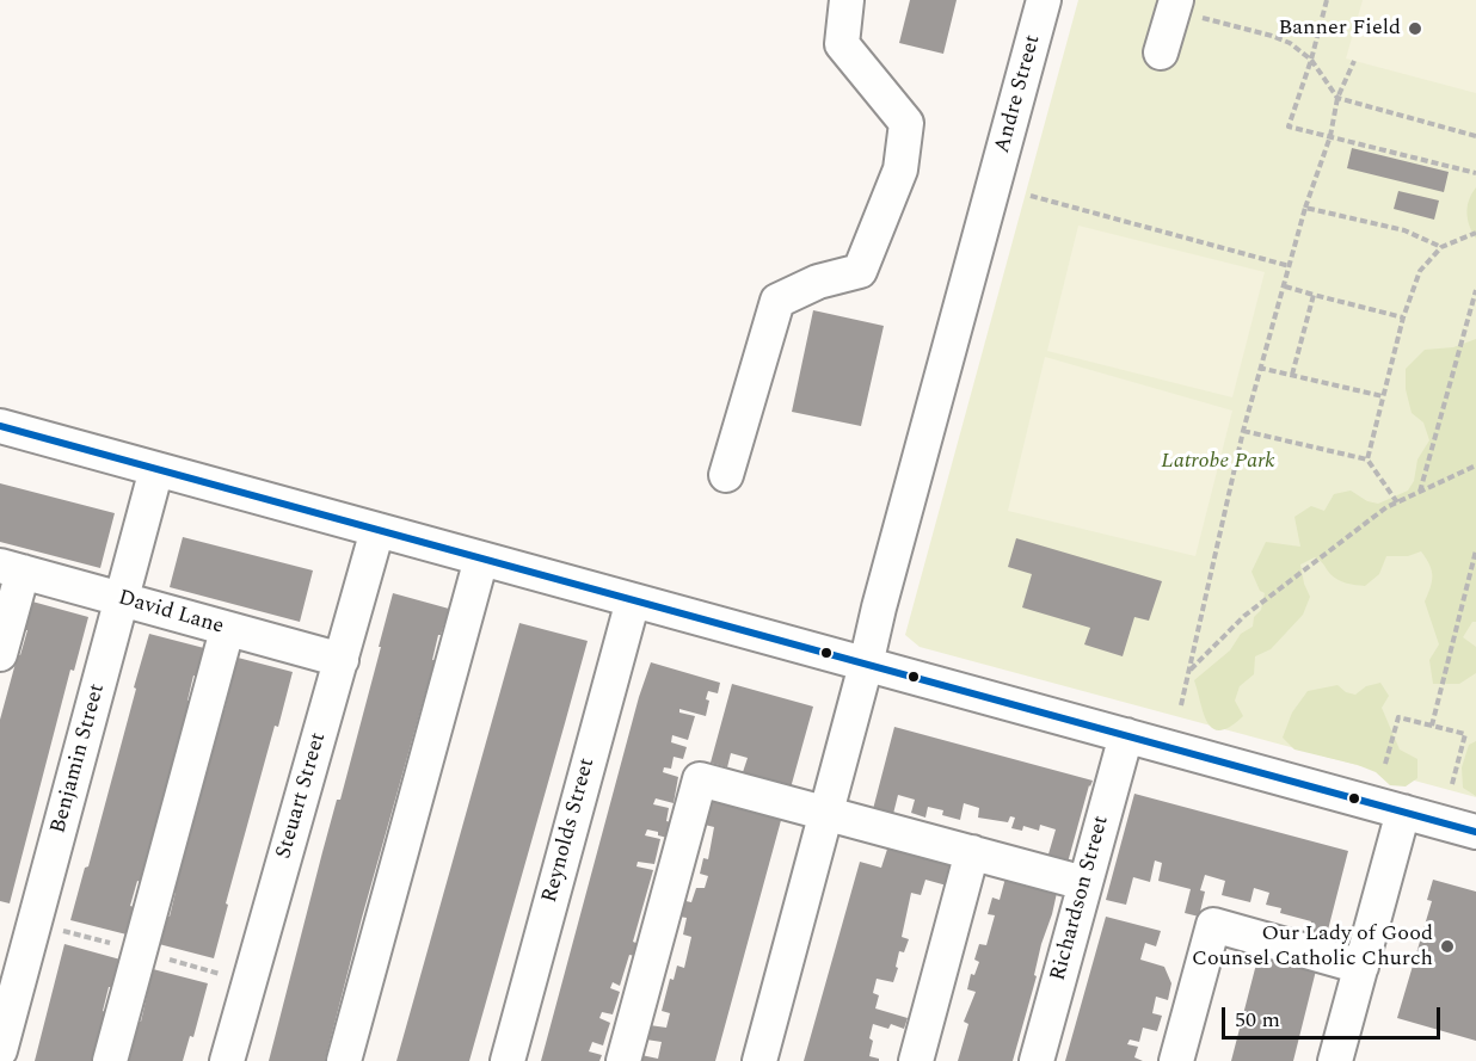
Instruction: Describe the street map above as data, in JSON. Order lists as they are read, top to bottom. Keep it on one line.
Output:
{"streets":{"street":["Andre Street","David Lane","Benjamin Street","Steuart Street","Reynolds Street","Richardson Street"]},"crossings":[["David Lane","Benjamin Street"],["David Lane","Steuart Street"]],"parks":["Latrobe Park"],"places":["Banner Field","Our Lady of Good Counsel Catholic Church"],"scale_bar":"50 m"}
